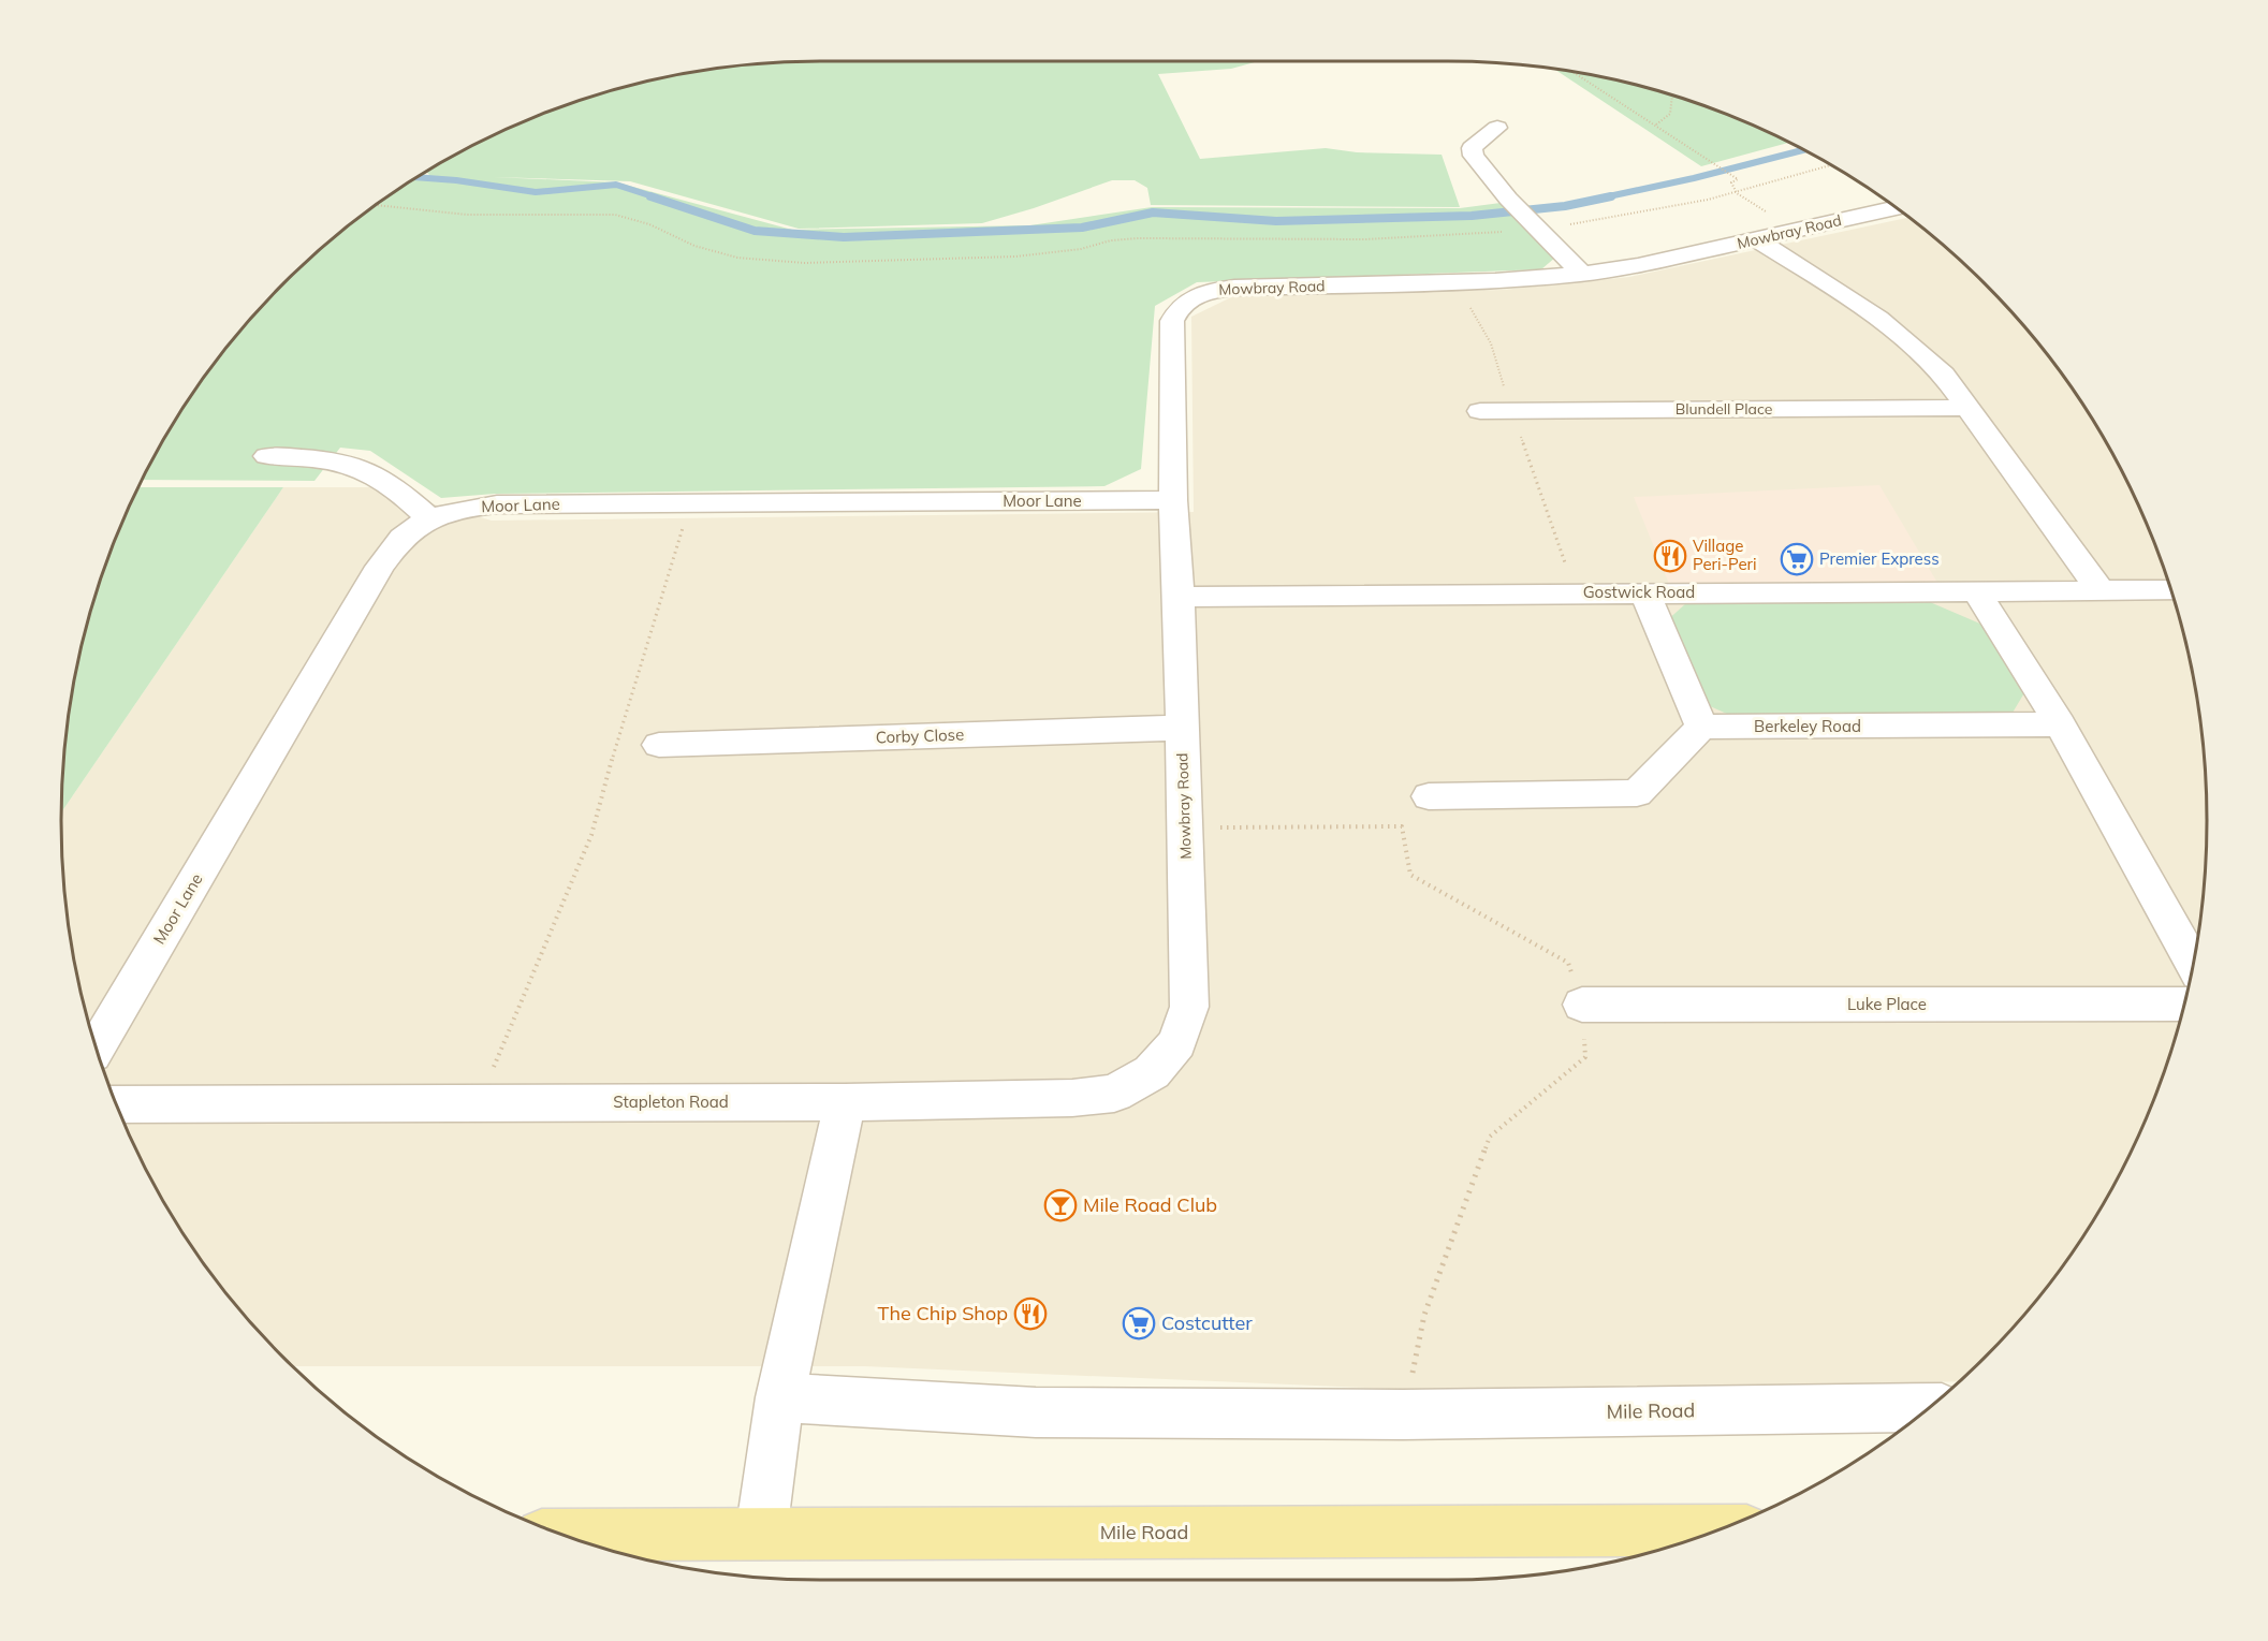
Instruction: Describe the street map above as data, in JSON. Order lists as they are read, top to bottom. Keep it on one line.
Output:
{"streets":{"main road":["Mile Road"],"street":["Mowbray Road","Blundell Place","Moor Lane","Gostwick Road","Berkeley Road","Corby Close","Luke Place","Stapleton Road"]},"crossings":[["Mowbray Road","Moor Lane"],["Mowbray Road","Gostwick Road"],["Mowbray Road","Corby Close"],["Mowbray Road","Stapleton Road"]],"places":{"restaurant":["Village Peri-Peri","The Chip Shop"],"supermarket":["Premier Express","Costcutter"],"bar":["Mile Road Club"]}}
